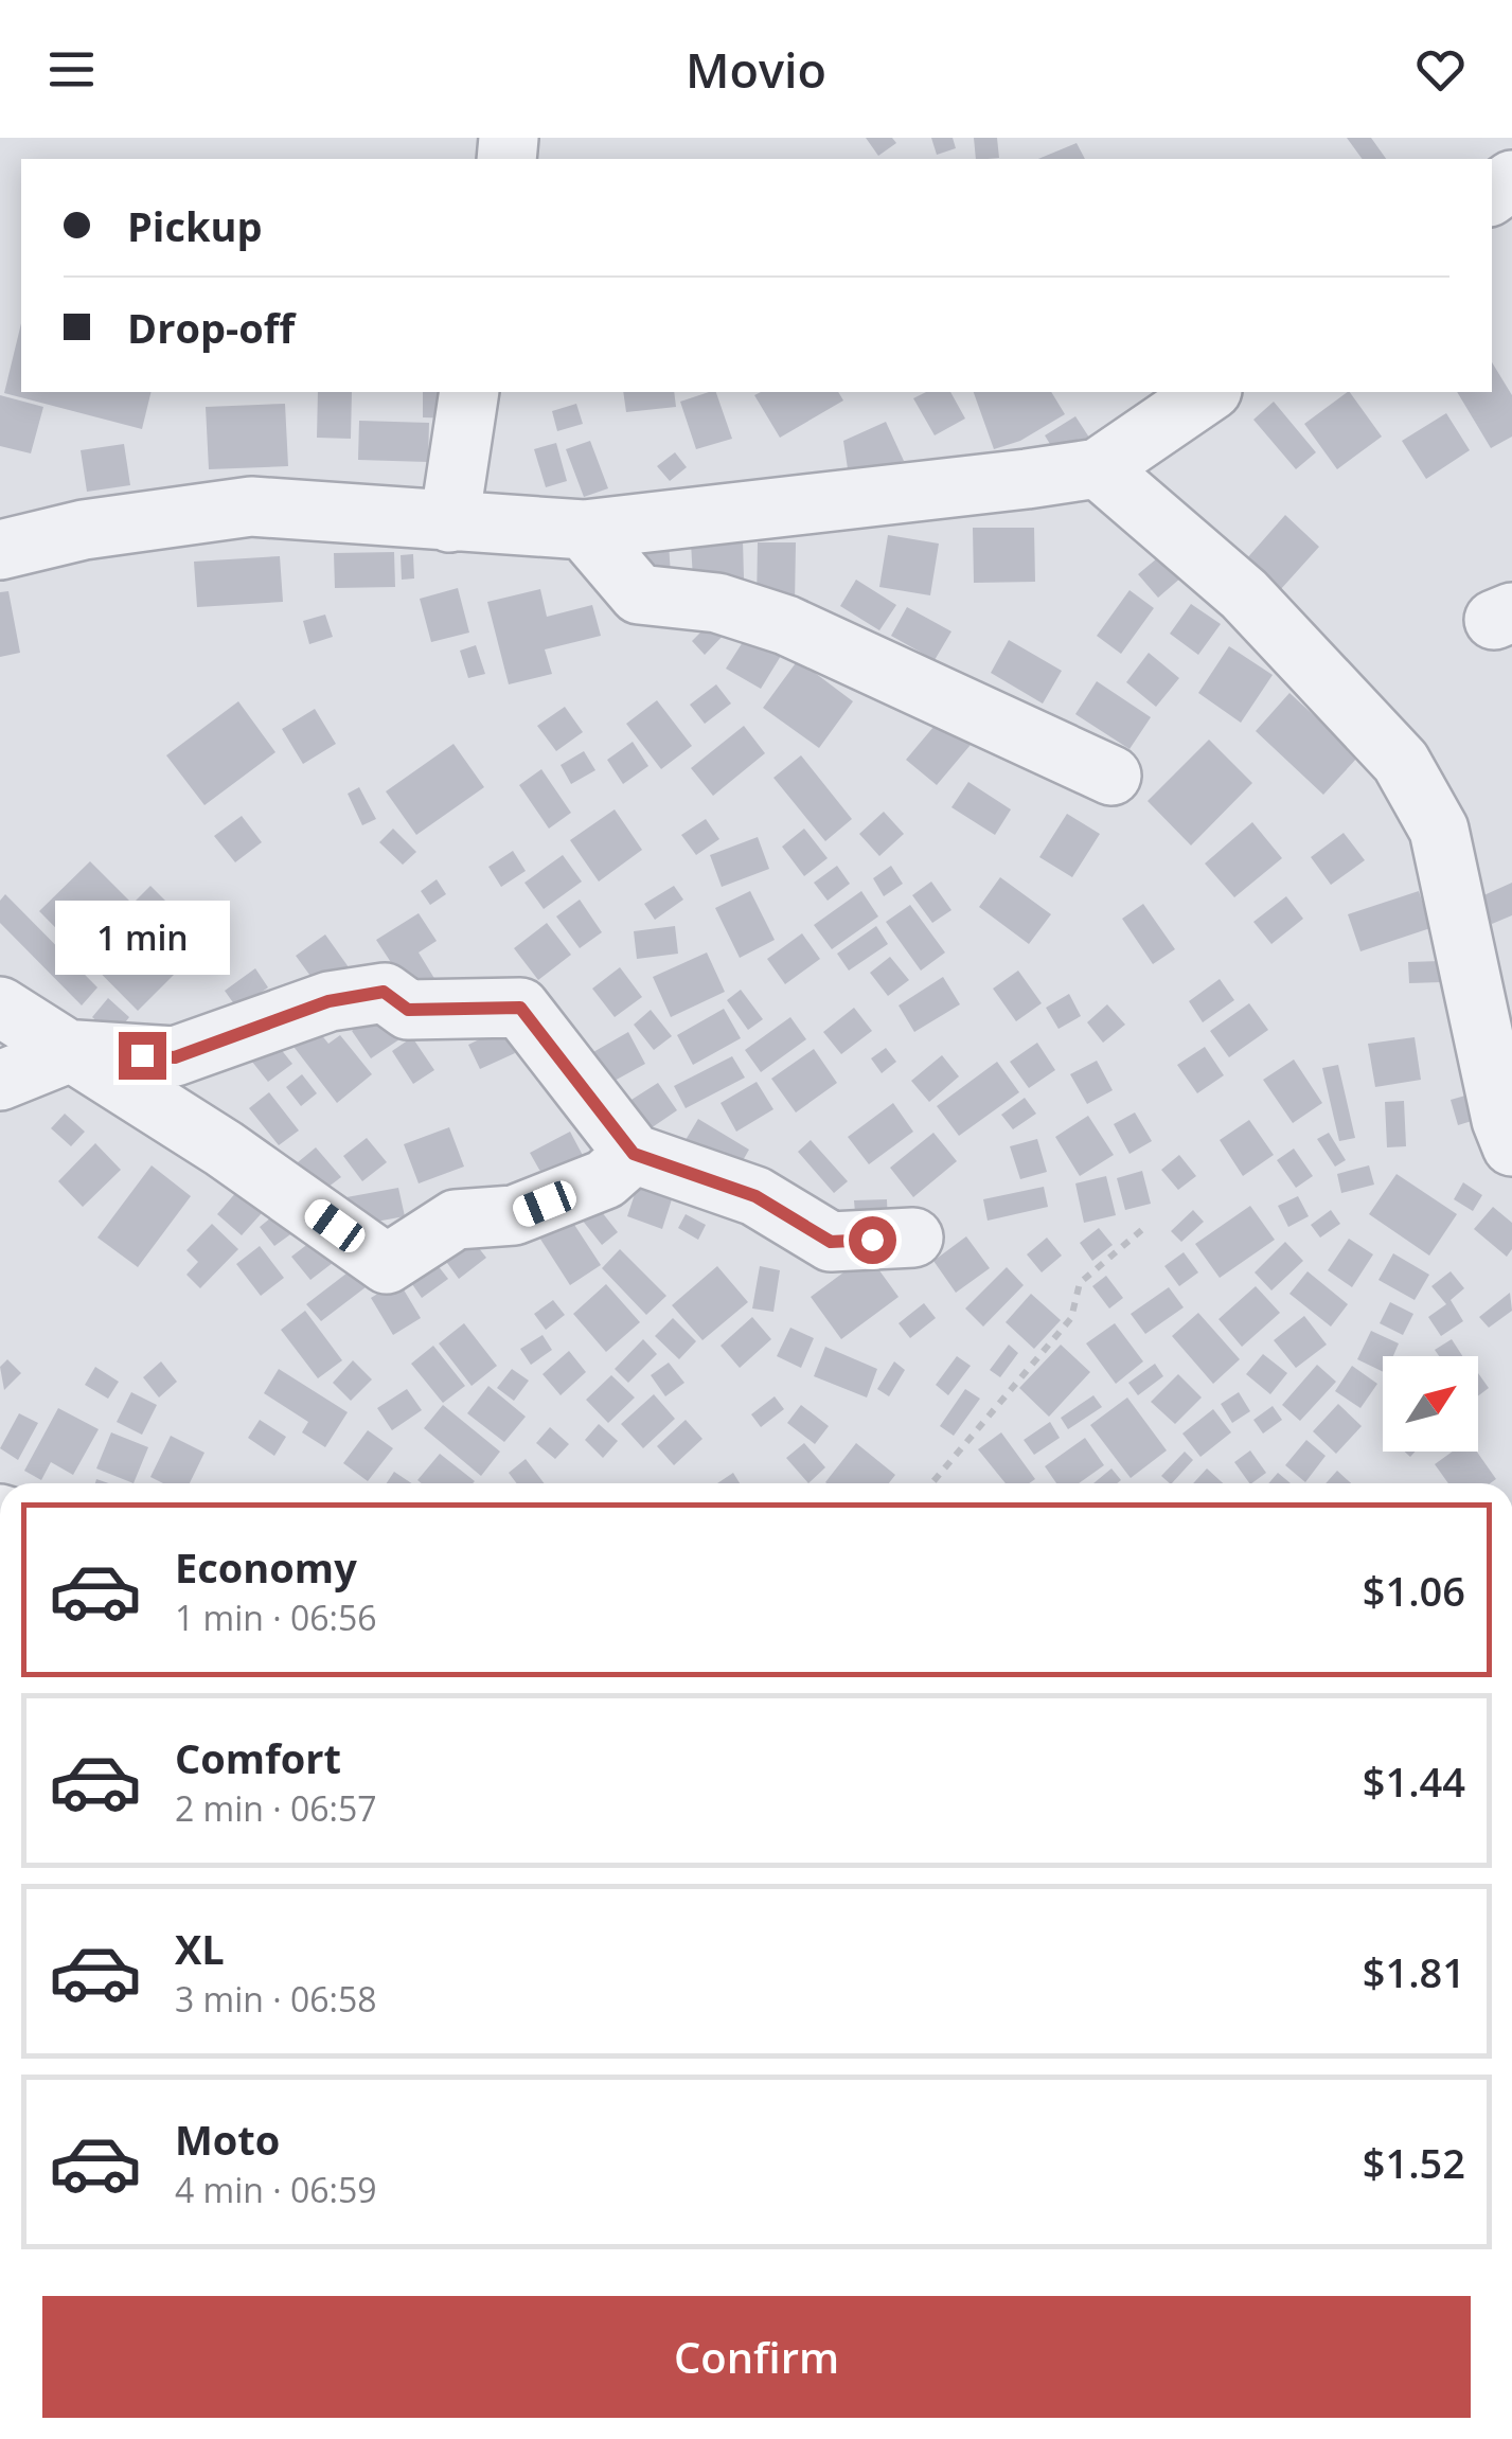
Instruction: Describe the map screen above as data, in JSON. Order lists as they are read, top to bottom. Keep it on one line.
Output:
{"north":"top right","page":{"header":"Movio","banner":["Pickup","Drop-off"],"bubble":"1 min","list":[{"name":"Economy","note":"1 min · 06:56","value":"$1.06"},{"name":"Comfort","note":"2 min · 06:57","value":"$1.44"},{"name":"XL","note":"3 min · 06:58","value":"$1.81"},{"name":"Moto","note":"4 min · 06:59","value":"$1.52"}],"buttons":"Confirm"}}
